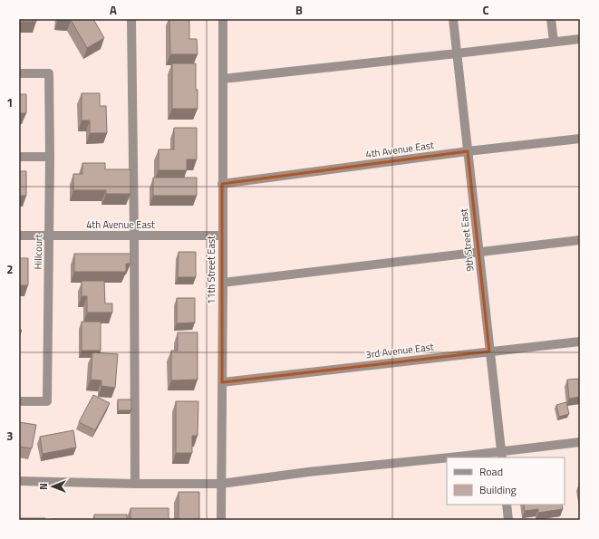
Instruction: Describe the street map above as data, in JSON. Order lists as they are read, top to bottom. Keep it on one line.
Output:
{"streets":{"street":["4th Avenue East","9th Street East","Hillcourt","11th Street East","3rd Avenue East"]},"crossings":[["4th Avenue East","9th Street East"],["4th Avenue East","Hillcourt"],["4th Avenue East","11th Street East"],["9th Street East","3rd Avenue East"],["11th Street East","3rd Avenue East"]],"legend":["Road","Building"],"north":"left","grid":{"columns":["A","B","C"],"rows":["1","2","3"]}}
